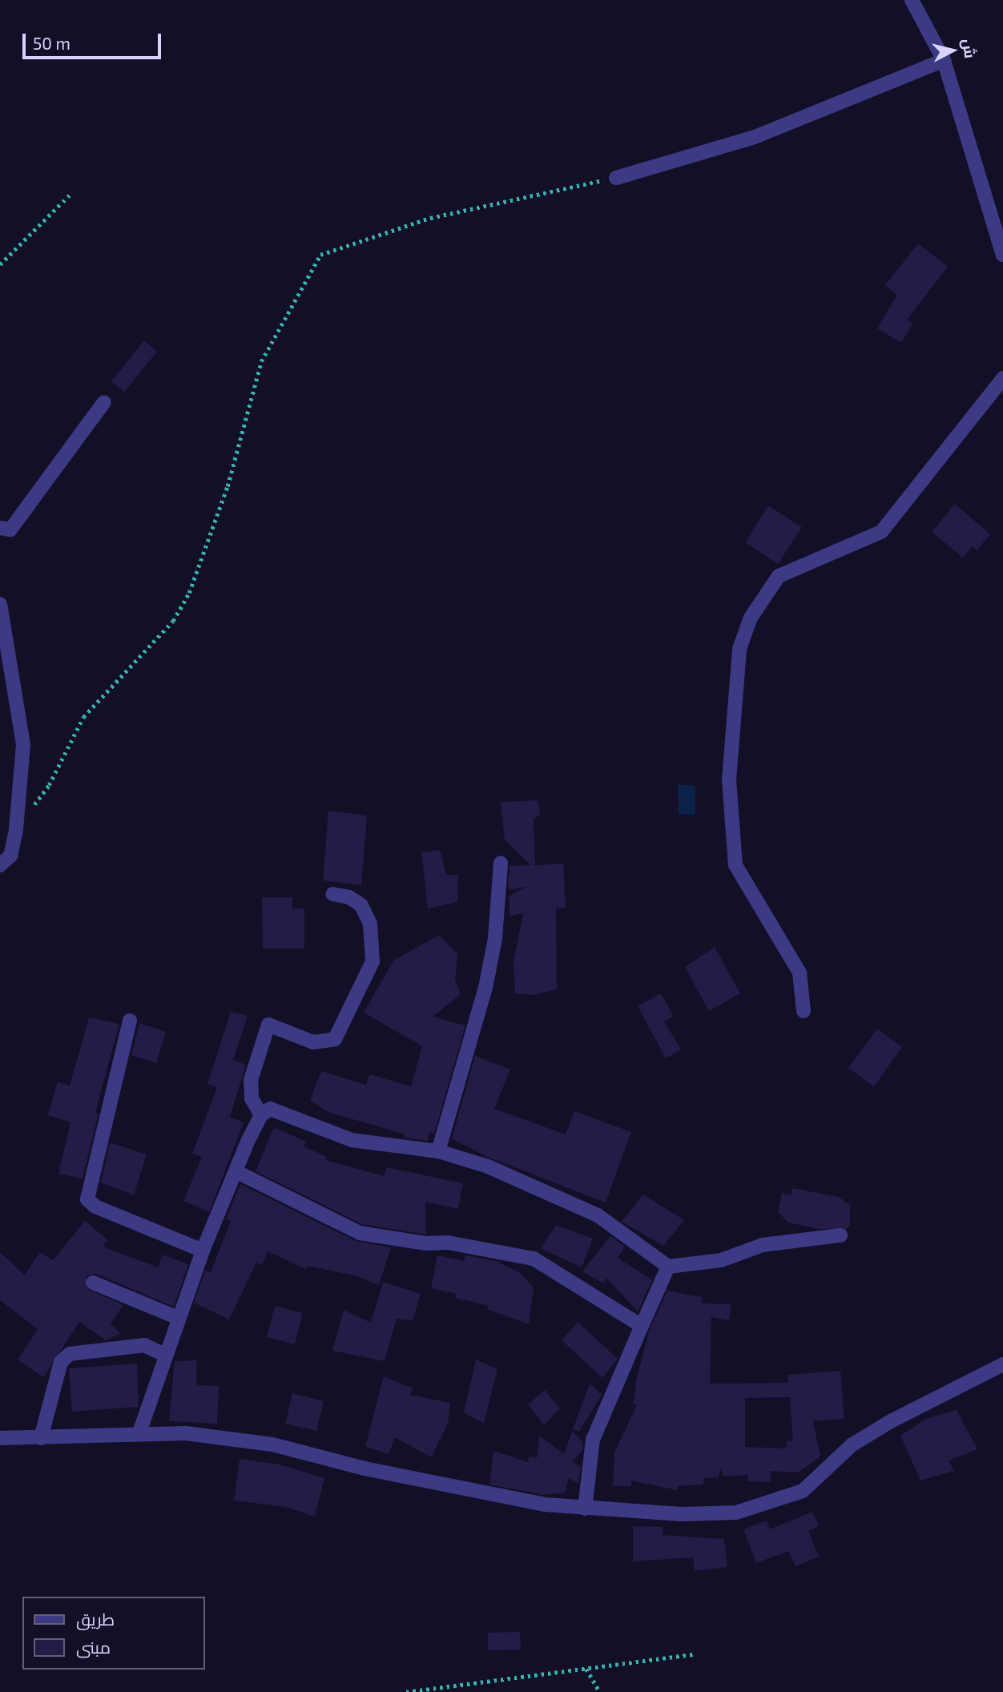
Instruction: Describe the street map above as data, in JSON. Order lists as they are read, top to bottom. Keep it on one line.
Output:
{"legend":["طريق","مبنى"],"scale_bar":"50 m","north":"right"}
